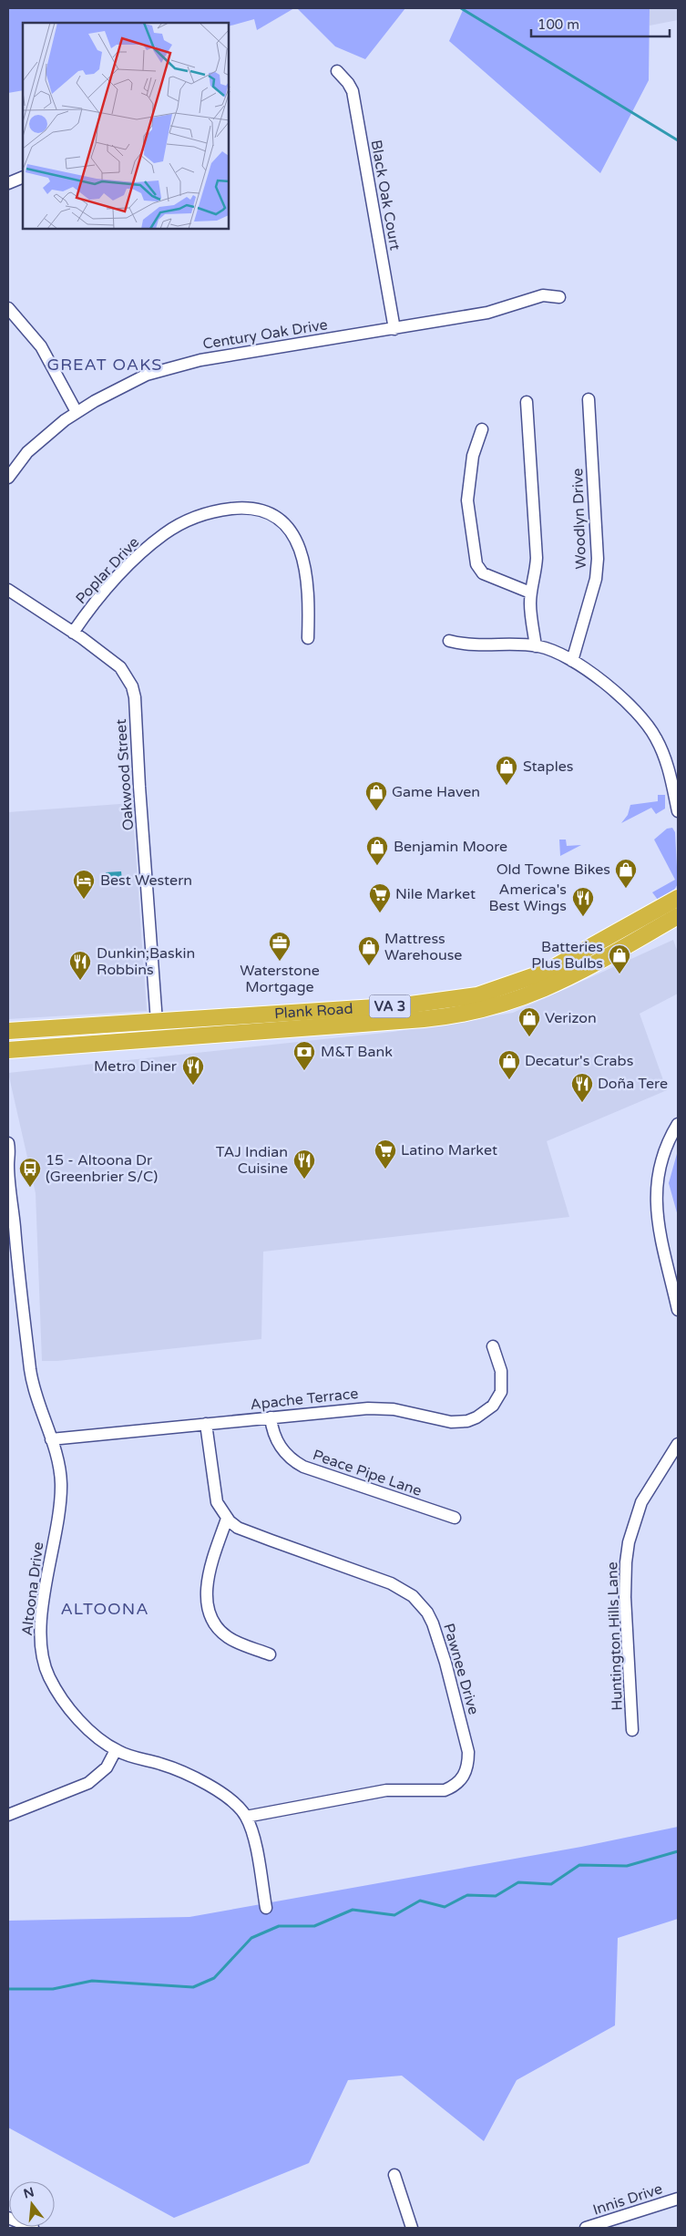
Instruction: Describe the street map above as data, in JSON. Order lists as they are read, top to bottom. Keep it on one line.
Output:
{"streets":{"highway":["VA 3","Plank Road"],"street":["Black Oak Court","Century Oak Drive","Woodlyn Drive","Poplar Drive","Oakwood Street","Apache Terrace","Peace Pipe Lane","Altoona Drive","Huntington Hills Lane","Pawnee Drive","Innis Drive"]},"crossings":[["Black Oak Court","Century Oak Drive"],["Poplar Drive","Oakwood Street"],["Oakwood Street","Plank Road"],["Apache Terrace","Peace Pipe Lane"],["Apache Terrace","Altoona Drive"],["Apache Terrace","Pawnee Drive"],["Altoona Drive","Pawnee Drive"]],"districts":["GREAT OAKS","ALTOONA"],"places":{"shop":["Staples","Game Haven","Benjamin Moore","Old Towne Bikes","Mattress Warehouse","Batteries Plus Bulbs","Verizon","Decatur's Crabs"],"hotel":["Best Western"],"supermarket":["Nile Market","Latino Market"],"restaurant":["America's Best Wings","Dunkin;Baskin Robbins","Metro Diner","Doña Tere","TAJ Indian Cuisine"],"office":["Waterstone Mortgage"],"bank":["M&T Bank"],"bus stop":["15 - Altoona Dr (Greenbrier S/C)"]},"scale_bar":"100 m","north":"top"}
